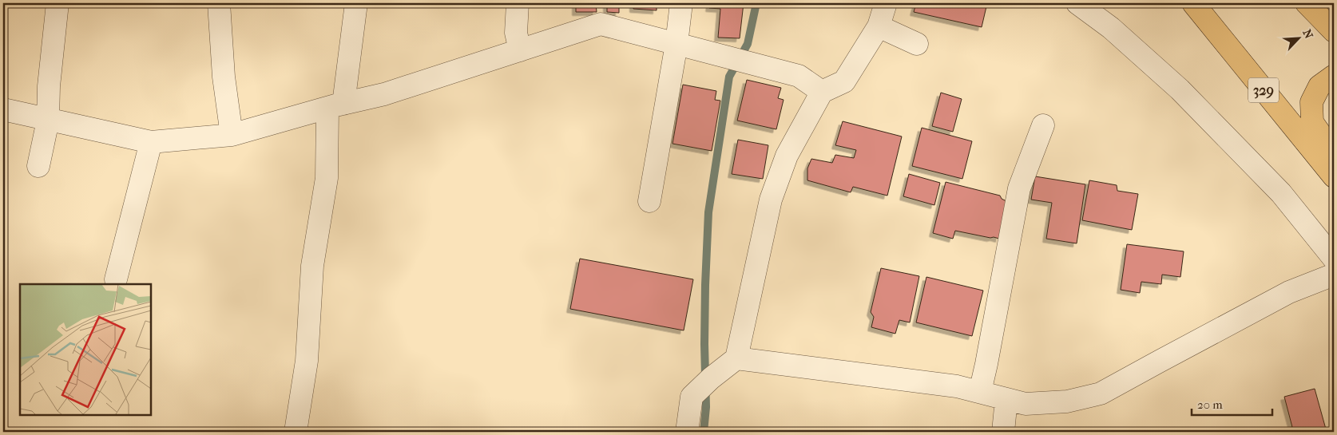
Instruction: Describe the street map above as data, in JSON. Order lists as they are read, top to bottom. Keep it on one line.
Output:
{"streets":{"highway":["329"]},"scale_bar":"20 m","north":"top right"}
